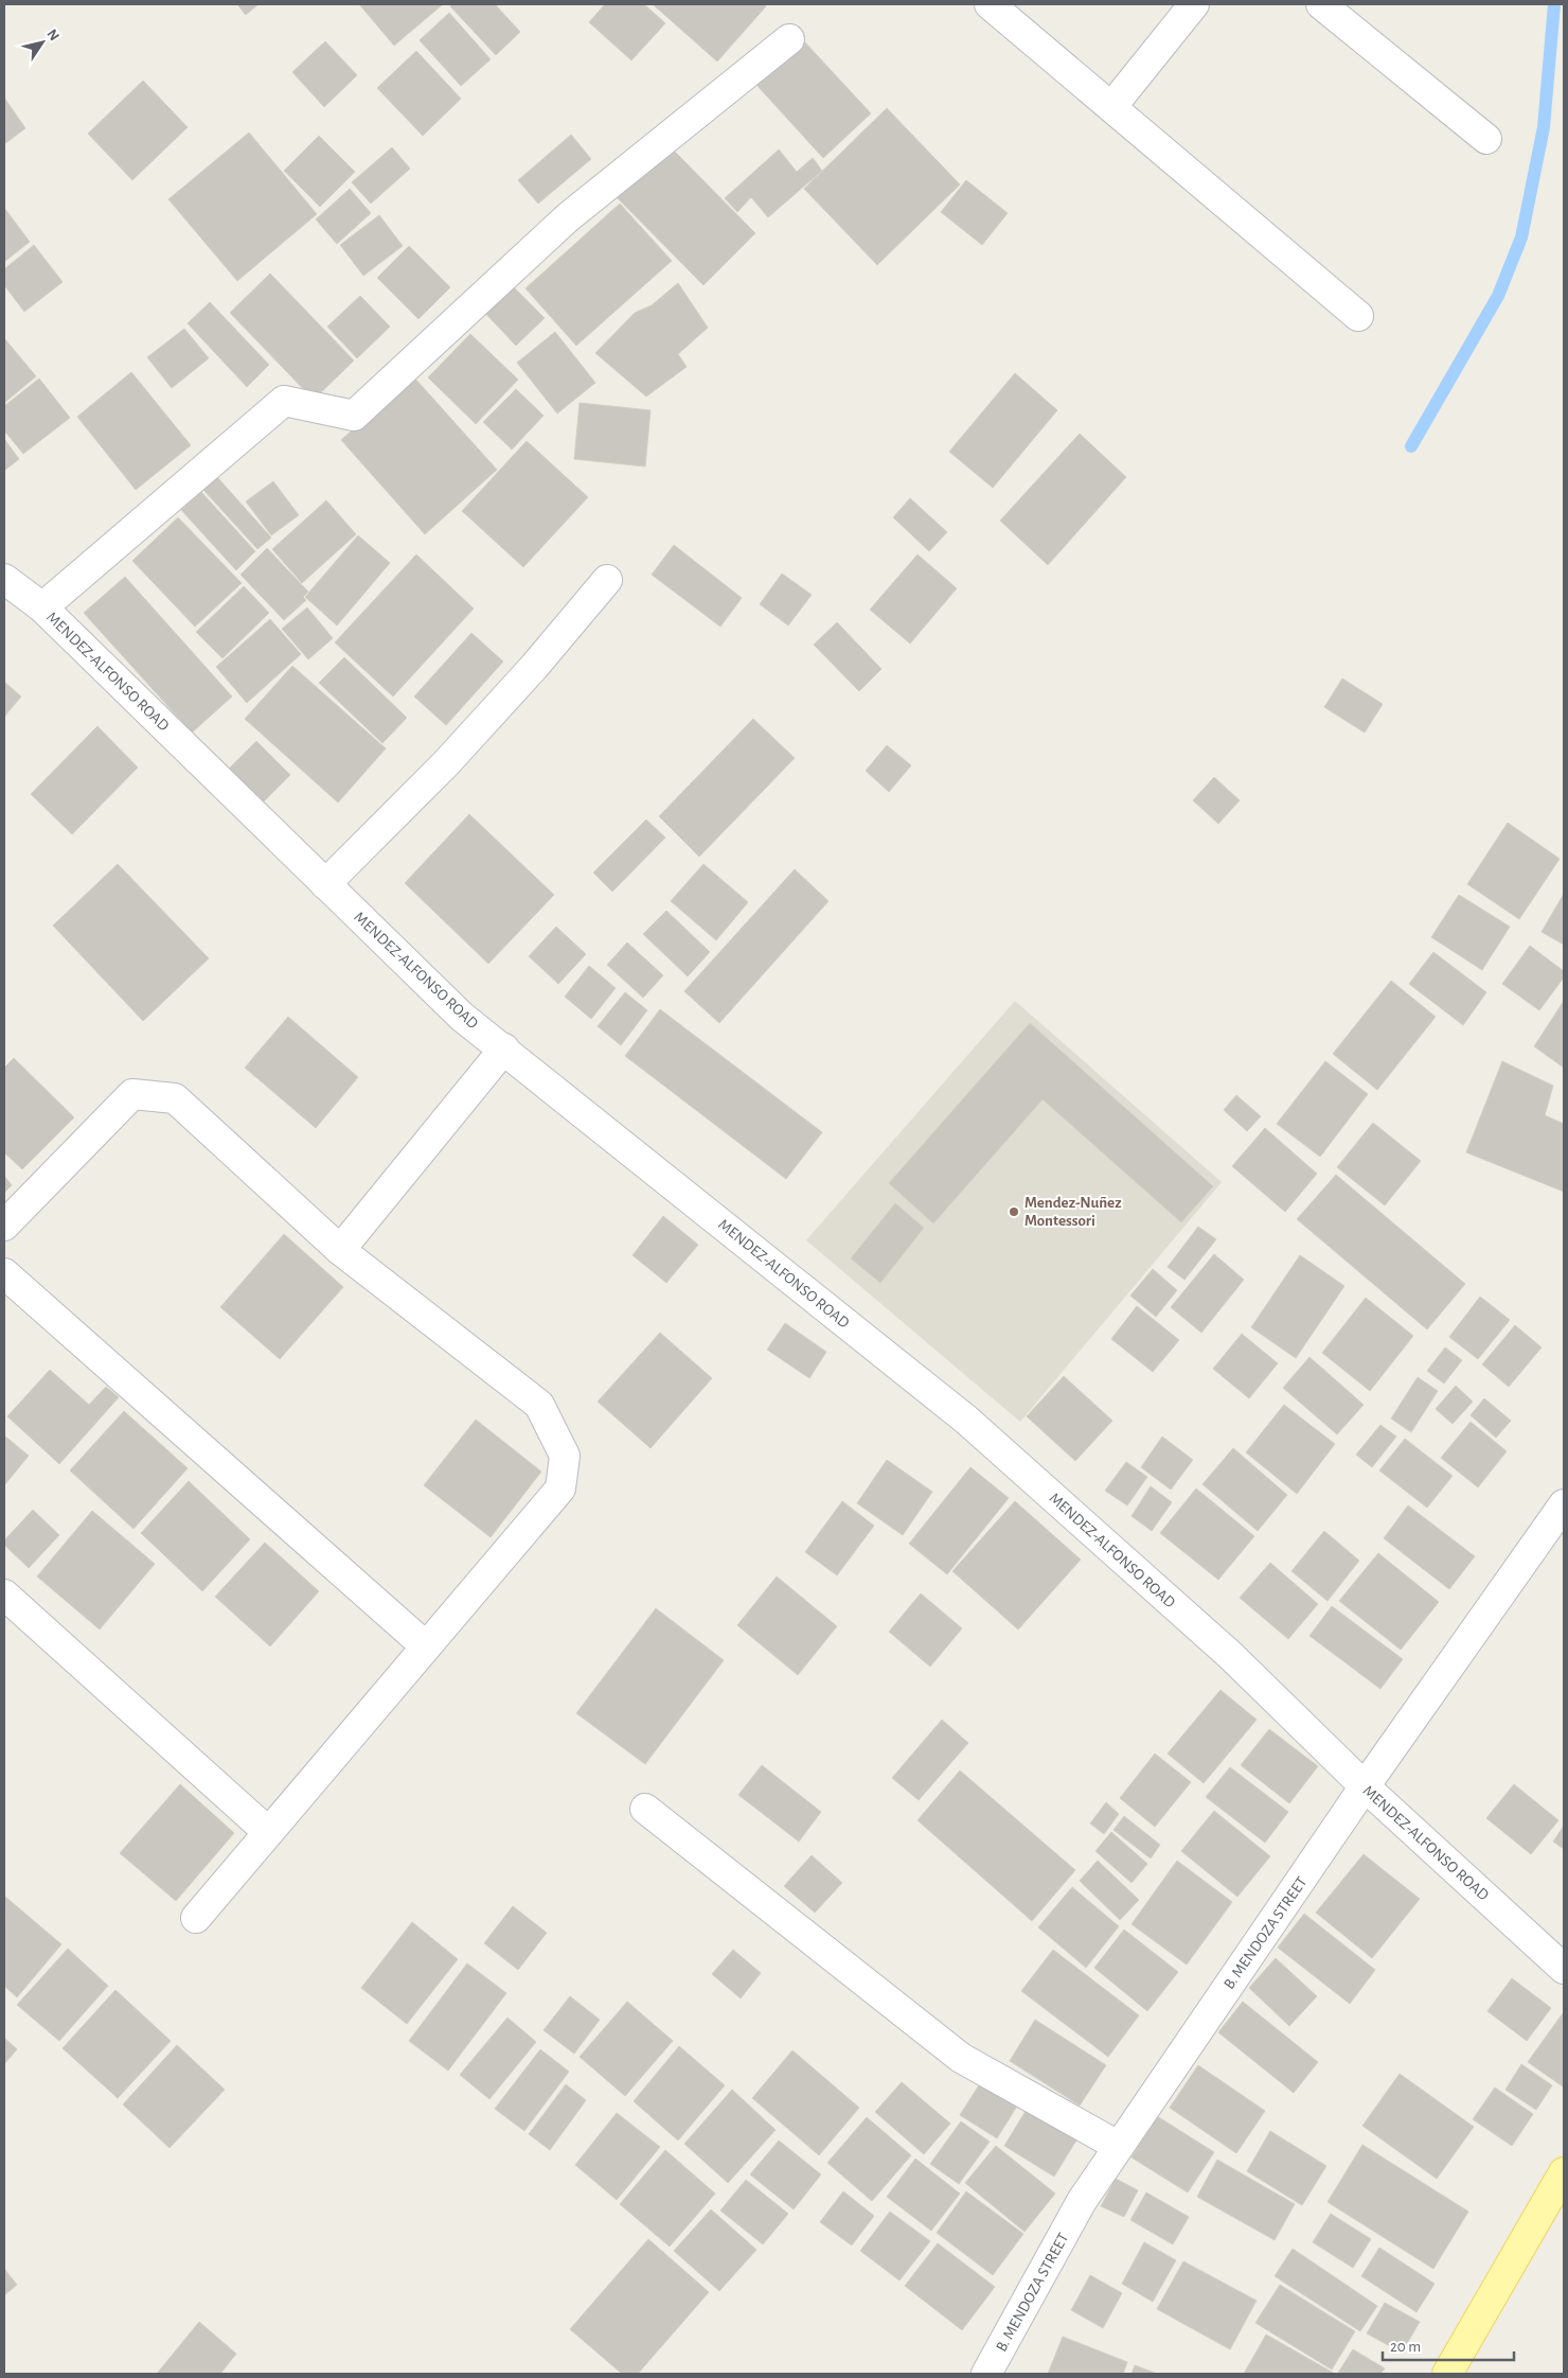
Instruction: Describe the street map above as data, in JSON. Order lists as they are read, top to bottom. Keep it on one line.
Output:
{"streets":{"street":["MENDEZ-ALFONSO ROAD","B. MENDOZA STREET"]},"crossings":[["MENDEZ-ALFONSO ROAD","B. MENDOZA STREET"]],"places":["Mendez-Nuñez Montessori"],"scale_bar":"20 m","north":"top right"}
